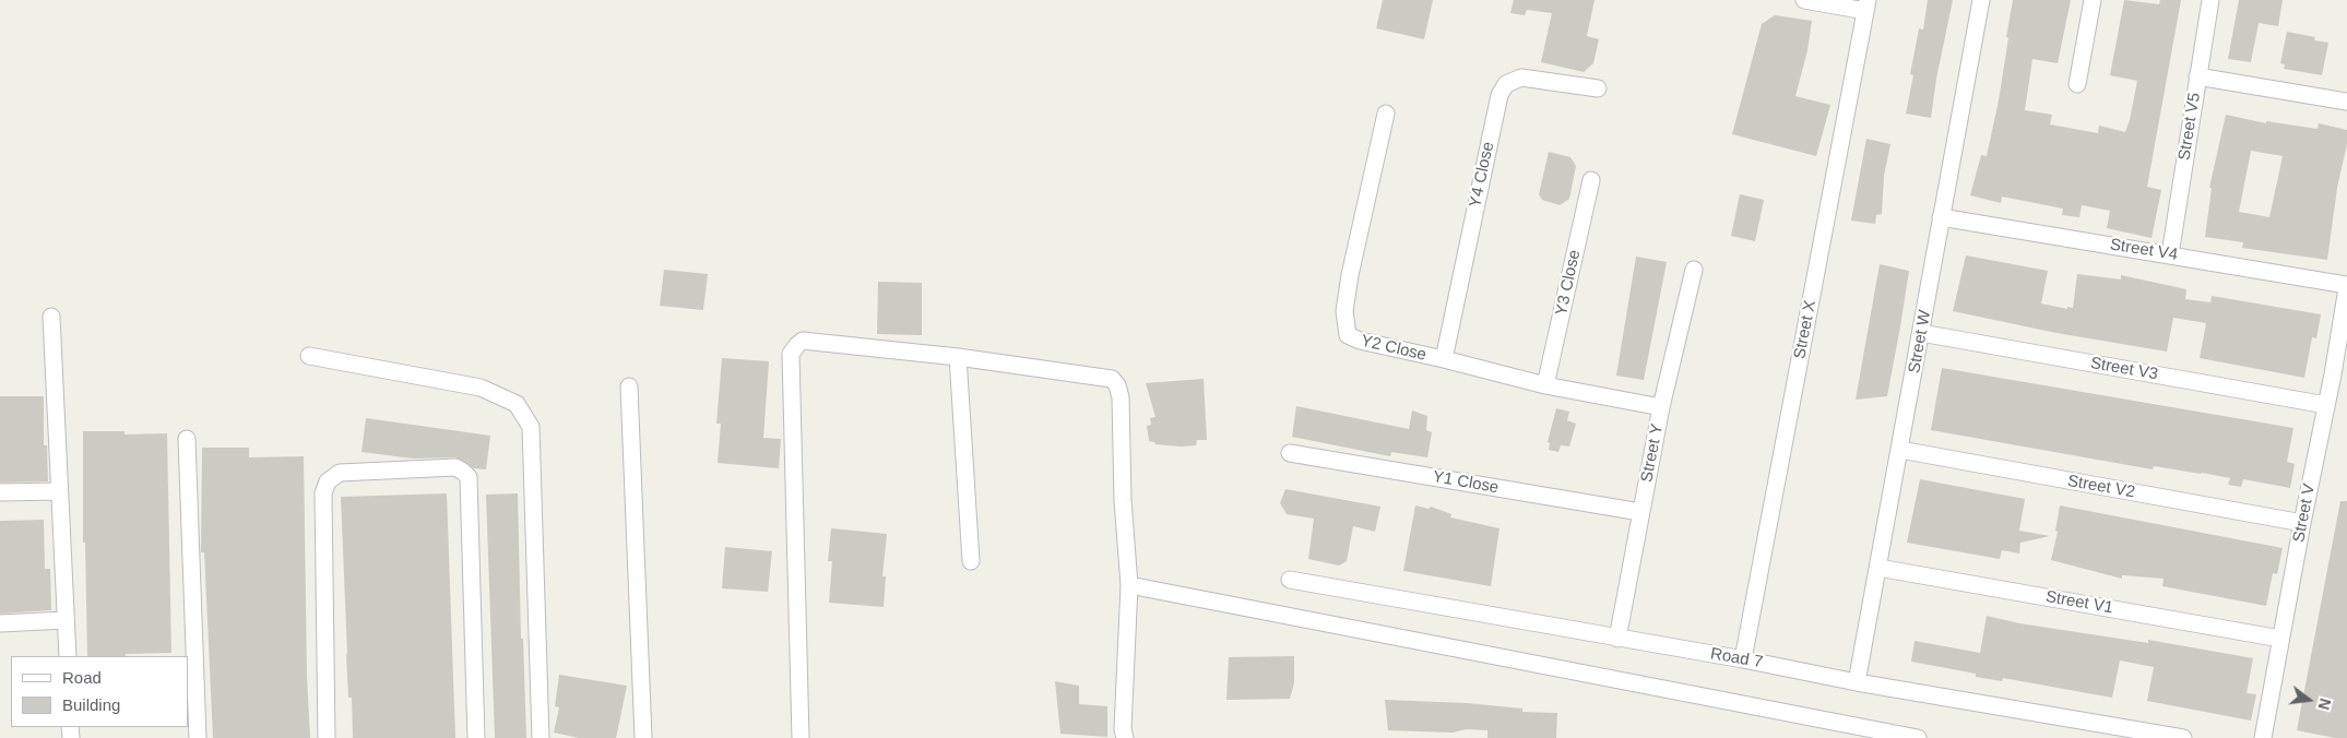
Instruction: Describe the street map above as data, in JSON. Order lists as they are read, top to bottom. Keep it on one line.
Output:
{"streets":{"street":["Street V5","Y4 Close","Street V4","Y3 Close","Street X","Street W","Y2 Close","Street V3","Street Y","Y1 Close","Street V2","Street V","Street V1","Road 7"]},"crossings":[["Street V5","Street V4"],["Y4 Close","Y2 Close"],["Street V4","Street W"],["Street V4","Street V"],["Y3 Close","Y2 Close"],["Street X","Road 7"],["Street W","Street V3"],["Street W","Street V2"],["Street W","Street V1"],["Street W","Road 7"],["Y2 Close","Street Y"],["Street V3","Street V"],["Street Y","Y1 Close"],["Street Y","Road 7"],["Street V2","Street V"],["Street V","Street V1"]],"legend":["Road","Building"],"north":"right"}
